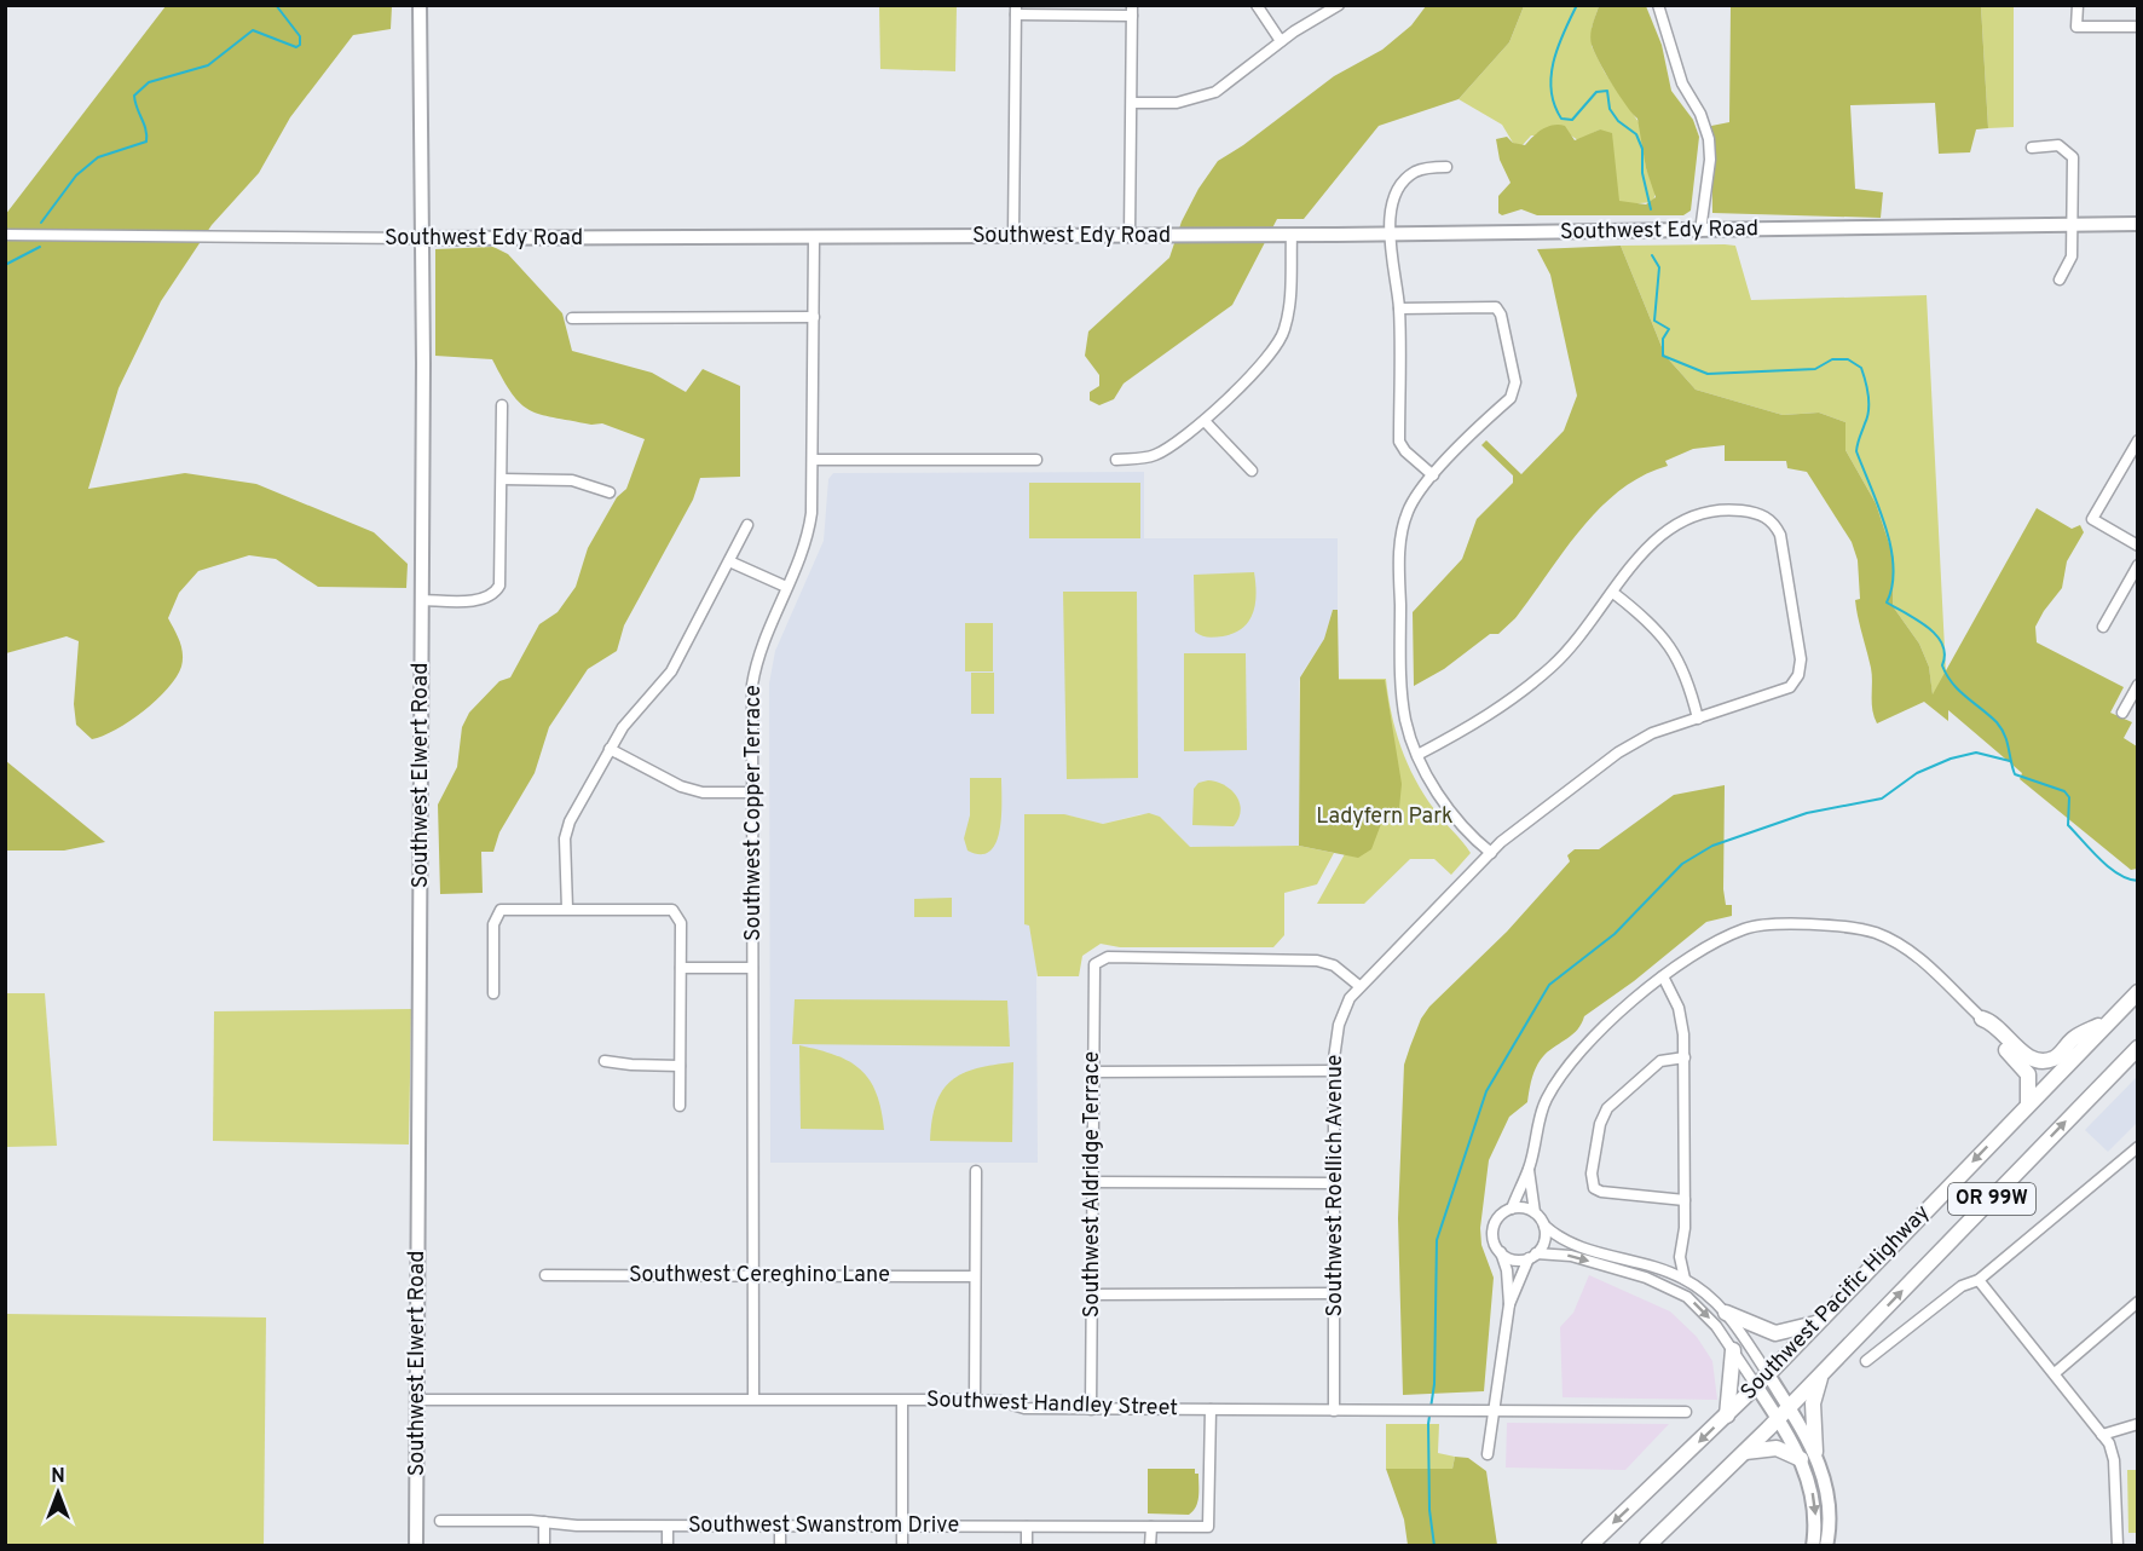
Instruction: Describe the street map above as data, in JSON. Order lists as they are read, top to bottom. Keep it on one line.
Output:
{"streets":{"highway":["OR 99W","Southwest Pacific Highway"],"main road":["Southwest Edy Road","Southwest Elwert Road"],"street":["Southwest Copper Terrace","Southwest Aldridge Terrace","Southwest Roellich Avenue","Southwest Cereghino Lane","Southwest Handley Street","Southwest Swanstrom Drive"]},"crossings":[["Southwest Edy Road","Southwest Elwert Road"],["Southwest Edy Road","Southwest Copper Terrace"],["Southwest Elwert Road","Southwest Handley Street"],["Southwest Copper Terrace","Southwest Cereghino Lane"],["Southwest Copper Terrace","Southwest Handley Street"],["Southwest Aldridge Terrace","Southwest Roellich Avenue"],["Southwest Aldridge Terrace","Southwest Handley Street"],["Southwest Roellich Avenue","Southwest Handley Street"],["Southwest Handley Street","Southwest Swanstrom Drive"]],"parks":["Ladyfern Park"],"north":"top"}
